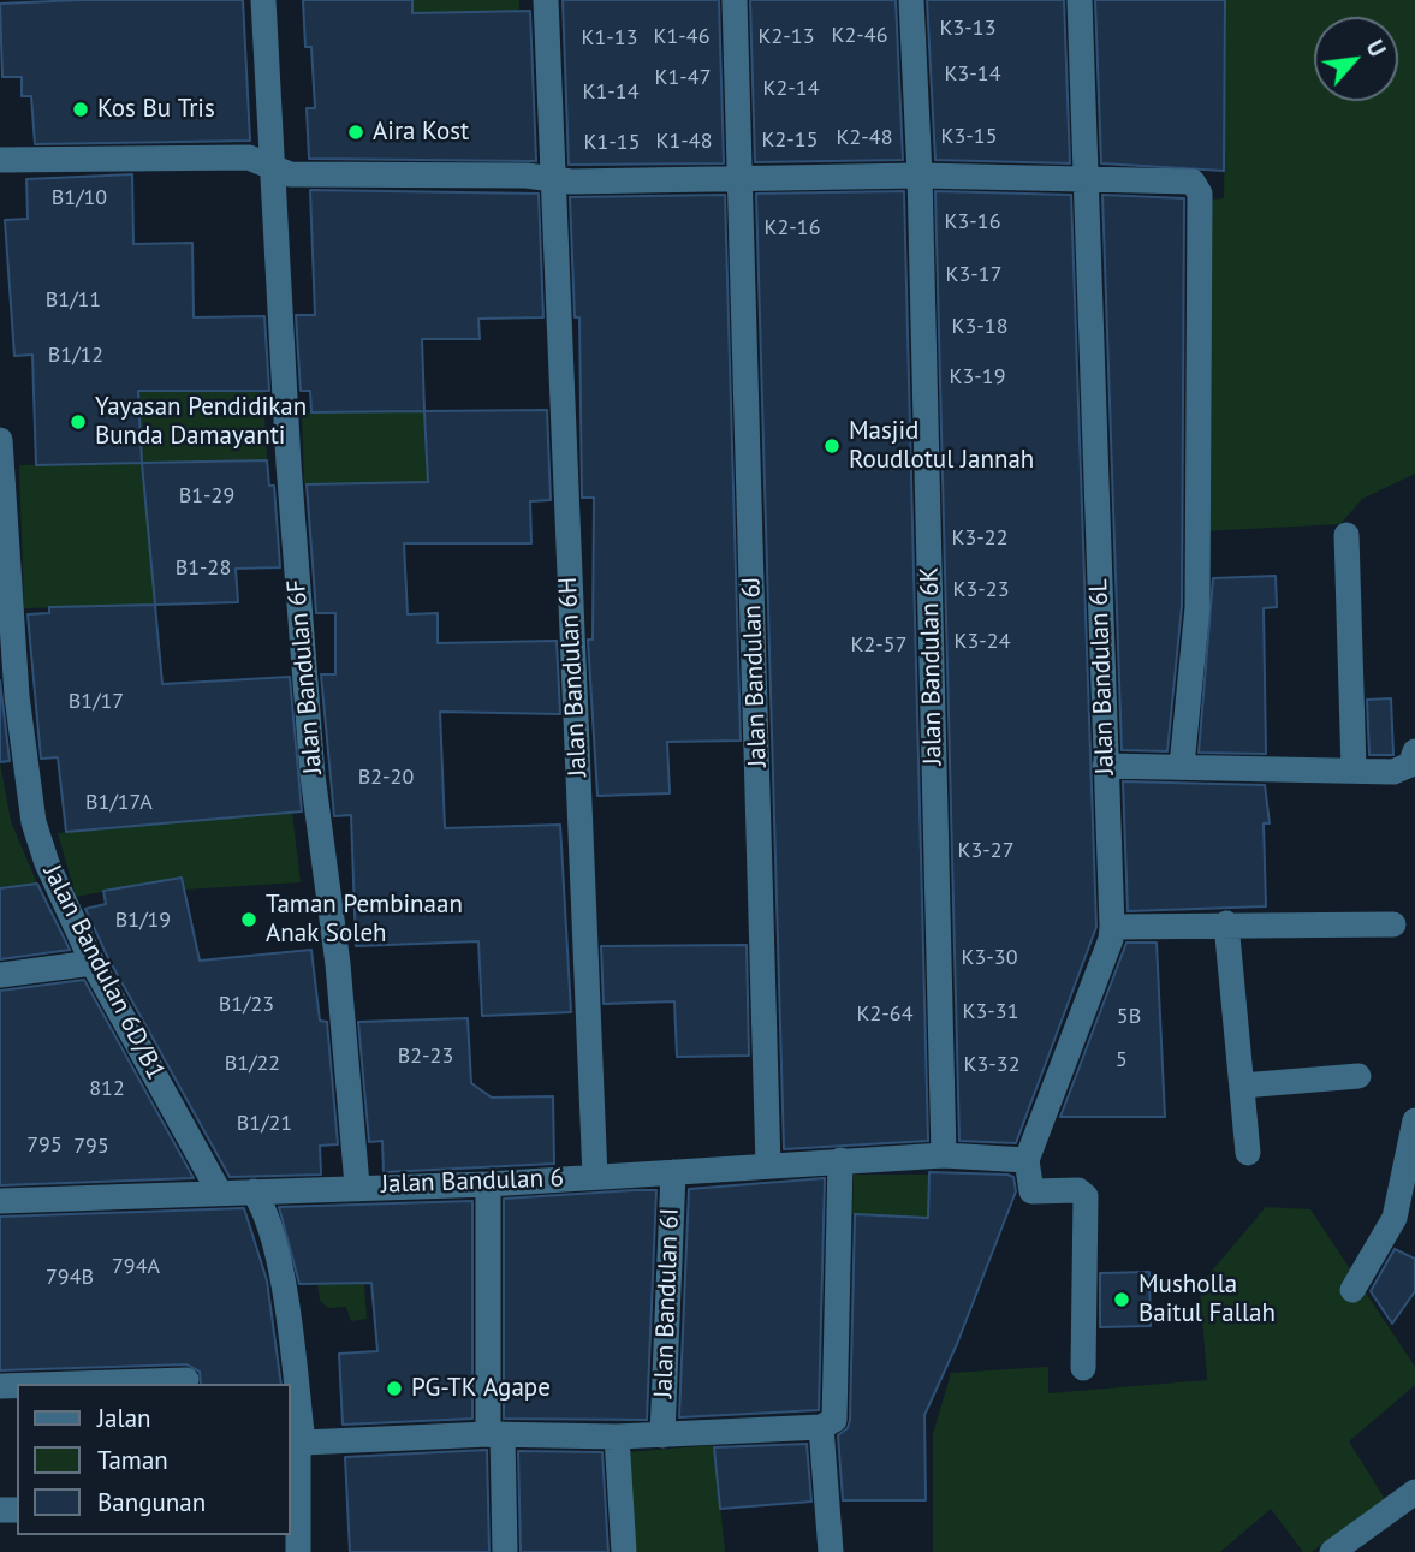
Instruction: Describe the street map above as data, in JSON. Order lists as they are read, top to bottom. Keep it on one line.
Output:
{"streets":{"street":["Jalan Bandulan 6K","Jalan Bandulan 6J","Jalan Bandulan 6F","Jalan Bandulan 6H","Jalan Bandulan 6L","Jalan Bandulan 6D/B1","Jalan Bandulan 6","Jalan Bandulan 6I"]},"crossings":[["Jalan Bandulan 6K","Jalan Bandulan 6"],["Jalan Bandulan 6J","Jalan Bandulan 6"],["Jalan Bandulan 6F","Jalan Bandulan 6"],["Jalan Bandulan 6H","Jalan Bandulan 6"],["Jalan Bandulan 6L","Jalan Bandulan 6"],["Jalan Bandulan 6D/B1","Jalan Bandulan 6"],["Jalan Bandulan 6","Jalan Bandulan 6I"]],"places":["Kos Bu Tris","Aira Kost","Yayasan Pendidikan Bunda Damayanti","Masjid Roudlotul Jannah","Taman Pembinaan Anak Soleh","Musholla Baitul Fallah","PG-TK Agape"],"house_numbers":["K3-13","K2-46","K1-46","K2-13","K1-13","K3-14","K1-47","K2-14","K1-14","K3-15","K2-48","K2-15","K1-48","K1-15","B1/10","K3-16","K2-16","K3-17","B1/11","K3-18","B1/12","K3-19","B1-29","K3-22","B1-28","K3-23","K3-24","K2-57","B1/17","B2-20","B1/17A","K3-27","B1/19","K3-30","B1/23","K3-31","K2-64","5B","B2-23","5","B1/22","K3-32","812","B1/21","795","795","794A","794B"],"legend":["Jalan","Taman","Bangunan"],"north":"top right"}
